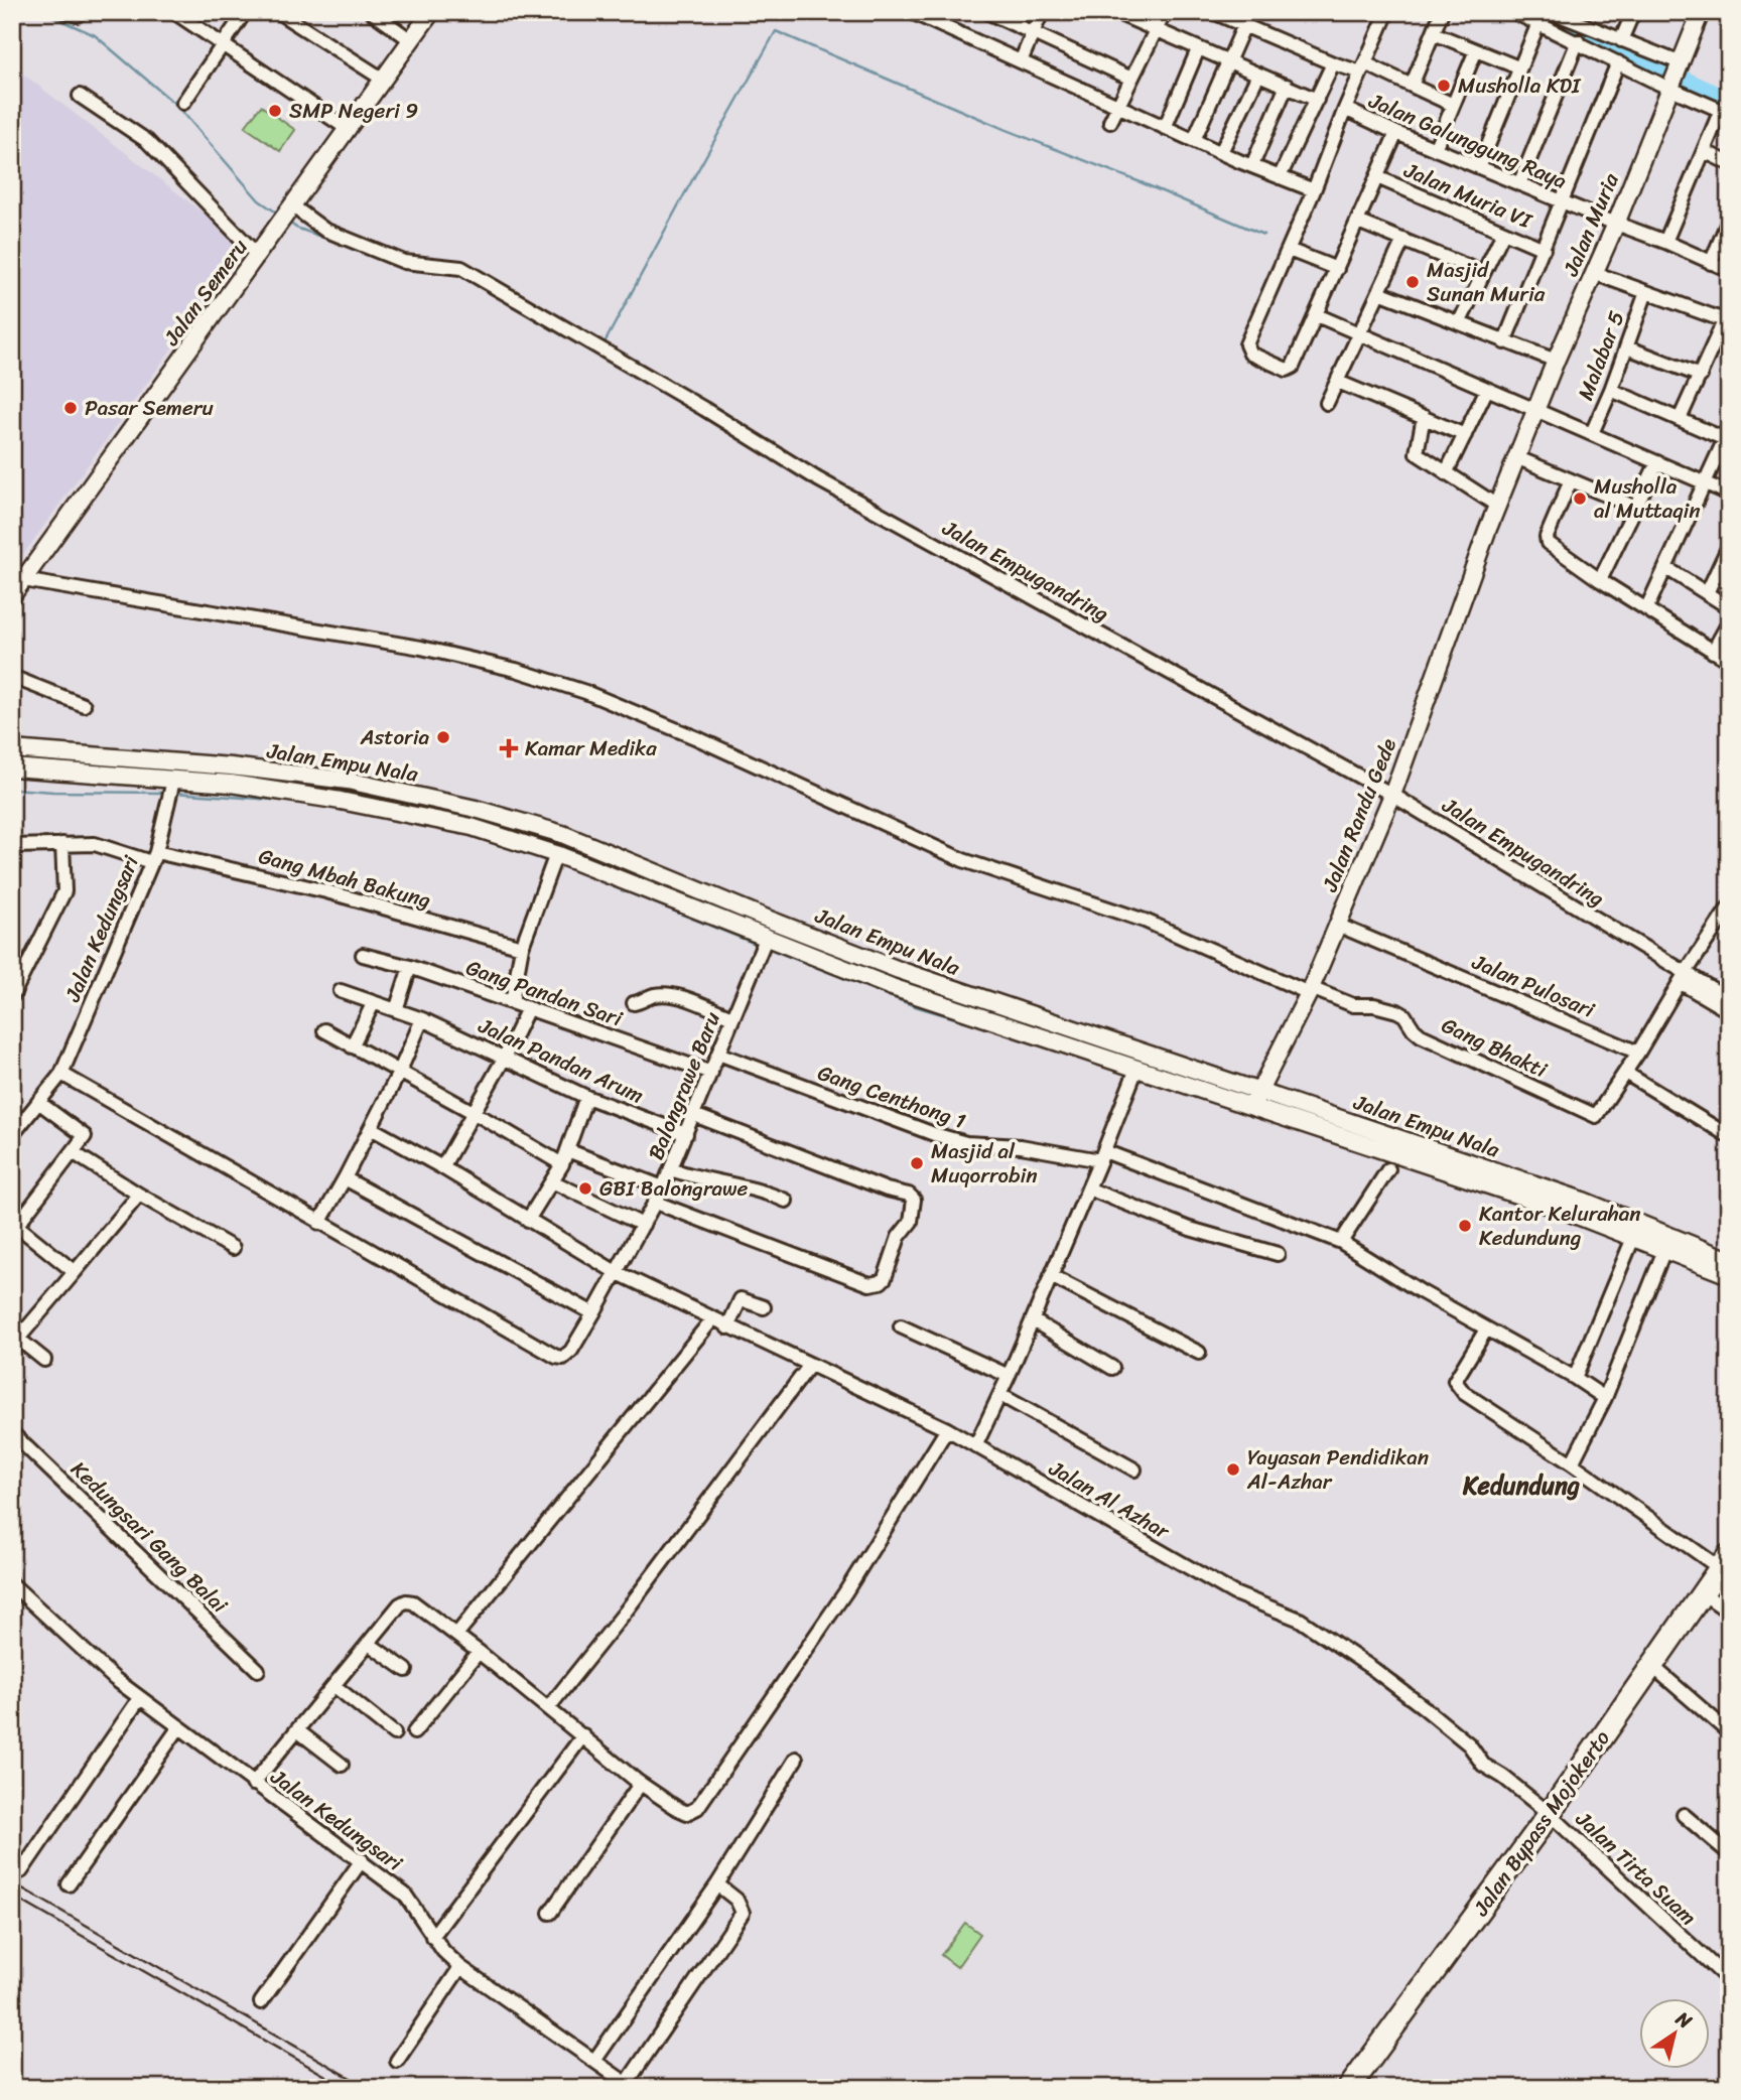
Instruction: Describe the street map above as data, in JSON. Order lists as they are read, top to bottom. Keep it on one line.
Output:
{"streets":{"highway":["Jalan Bypass Mojokerto"],"main road":["Jalan Muria","Jalan Semeru","Jalan Empu Nala","Jalan Randu Gede"],"street":["Jalan Galunggung Raya","Jalan Muria VI","Malabar 5","Jalan Empugandring","Gang Mbah Bakung","Jalan Kedungsari","Jalan Pulosari","Gang Pandan Sari","Gang Bhakti","Jalan Pandan Arum","Balongrawe Baru","Gang Centhong 1","Jalan Al Azhar","Kedungsari Gang Balai","Jalan Tirta Suam"]},"crossings":[["Jalan Galunggung Raya","Jalan Muria"],["Jalan Muria","Jalan Randu Gede"],["Jalan Semeru","Jalan Empugandring"],["Jalan Empugandring","Jalan Randu Gede"],["Jalan Empu Nala","Jalan Randu Gede"],["Jalan Empu Nala","Jalan Kedungsari"],["Jalan Empu Nala","Balongrawe Baru"],["Jalan Randu Gede","Jalan Pulosari"],["Jalan Randu Gede","Gang Bhakti"],["Gang Mbah Bakung","Jalan Kedungsari"],["Jalan Pulosari","Gang Bhakti"],["Gang Pandan Sari","Balongrawe Baru"],["Jalan Pandan Arum","Balongrawe Baru"],["Balongrawe Baru","Gang Centhong 1"],["Balongrawe Baru","Jalan Al Azhar"],["Jalan Al Azhar","Jalan Bypass Mojokerto"],["Jalan Al Azhar","Jalan Tirta Suam"],["Jalan Bypass Mojokerto","Jalan Tirta Suam"]],"districts":["Kedundung"],"places":{"other":["Musholla KDI","SMP Negeri 9","Masjid Sunan Muria","Pasar Semeru","Musholla al Muttaqin","Astoria","Masjid al Muqorrobin","GBI Balongrawe","Kantor Kelurahan Kedundung","Yayasan Pendidikan Al-Azhar"],"health":["Kamar Medika"]},"north":"top right"}
